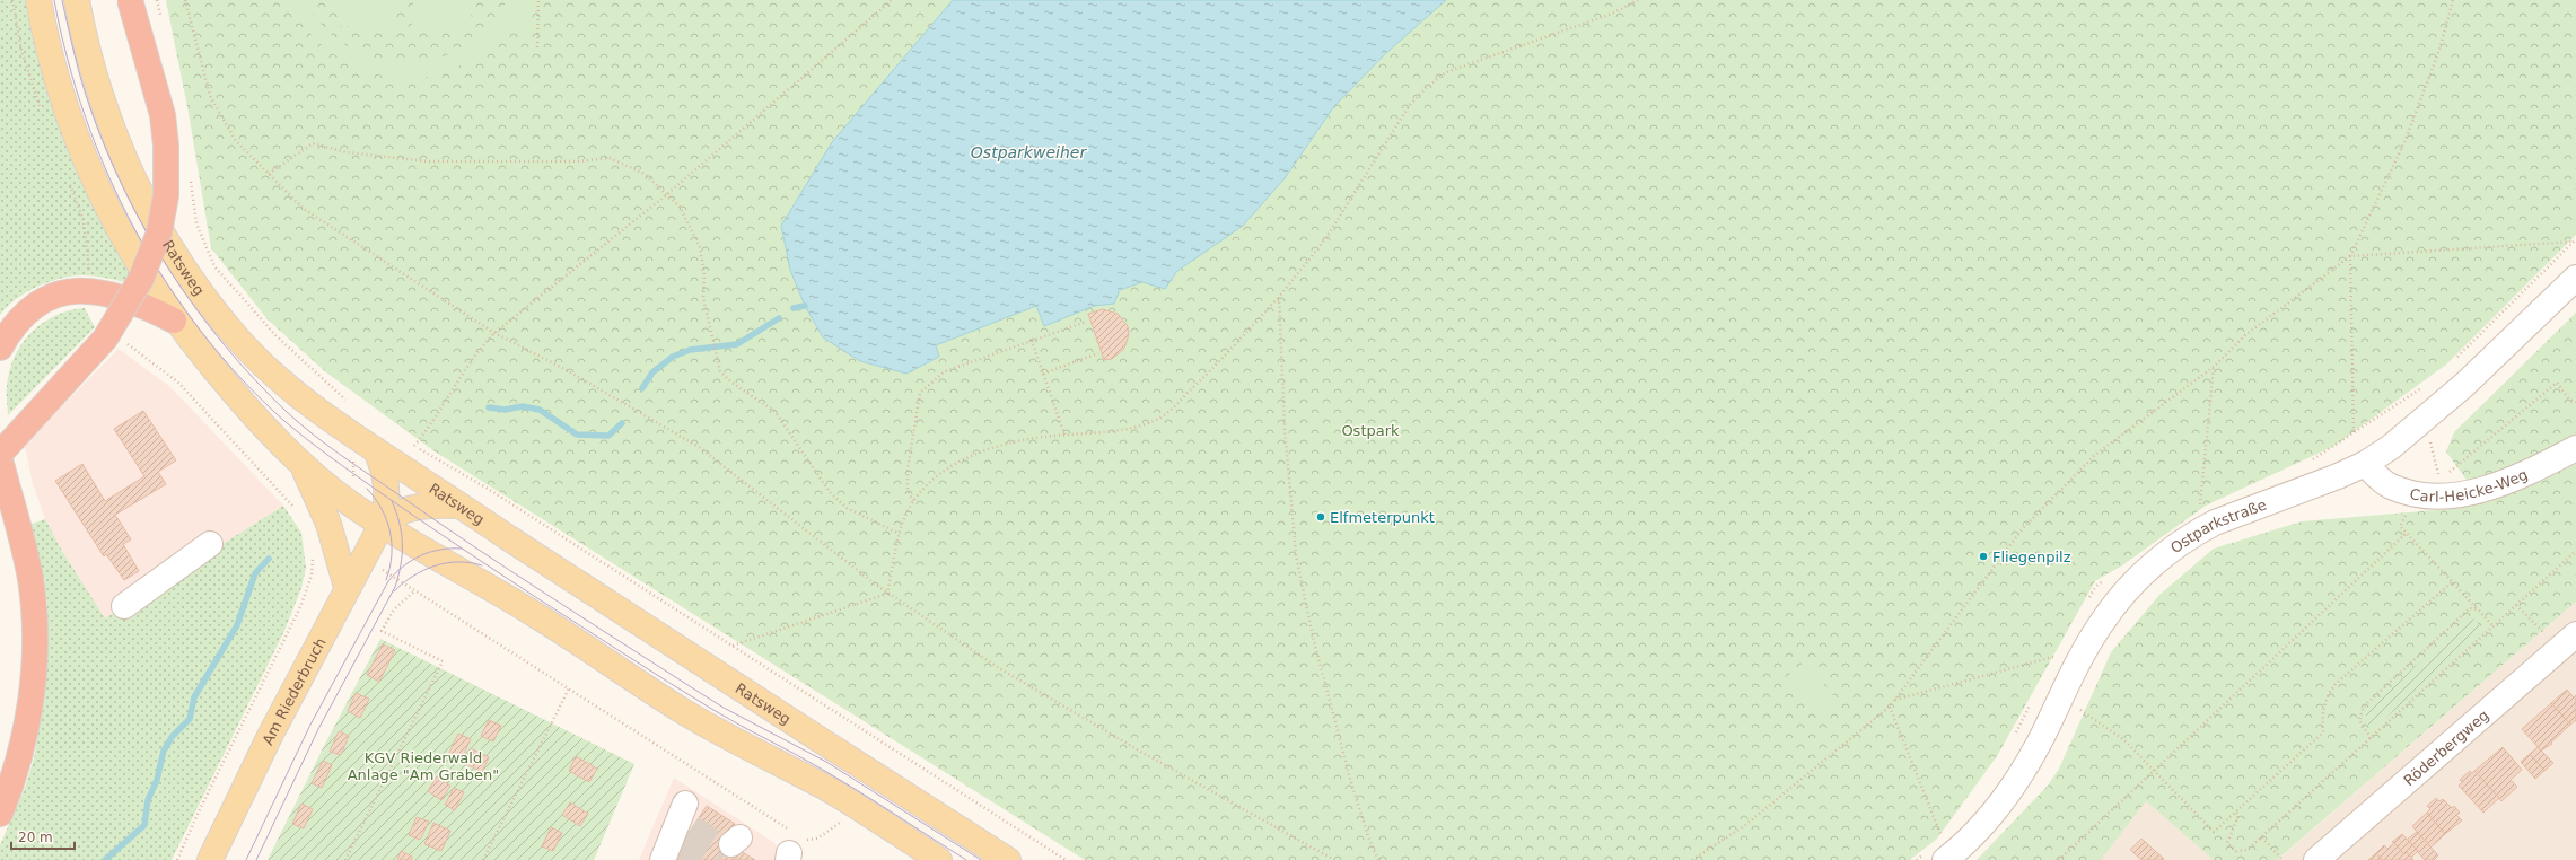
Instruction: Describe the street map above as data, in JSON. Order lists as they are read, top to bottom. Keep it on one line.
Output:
{"streets":{"main road":["Ratsweg","Am Riederbruch"],"street":["Carl-Heicke-Weg","Ostparkstraße","Röderbergweg"]},"crossings":[["Carl-Heicke-Weg","Ostparkstraße"]],"water":["Ostparkweiher"],"parks":["Ostpark","KGV Riederwald Anlage \"Am Graben\""],"places":["Elfmeterpunkt","Fliegenpilz"],"scale_bar":"20 m"}
